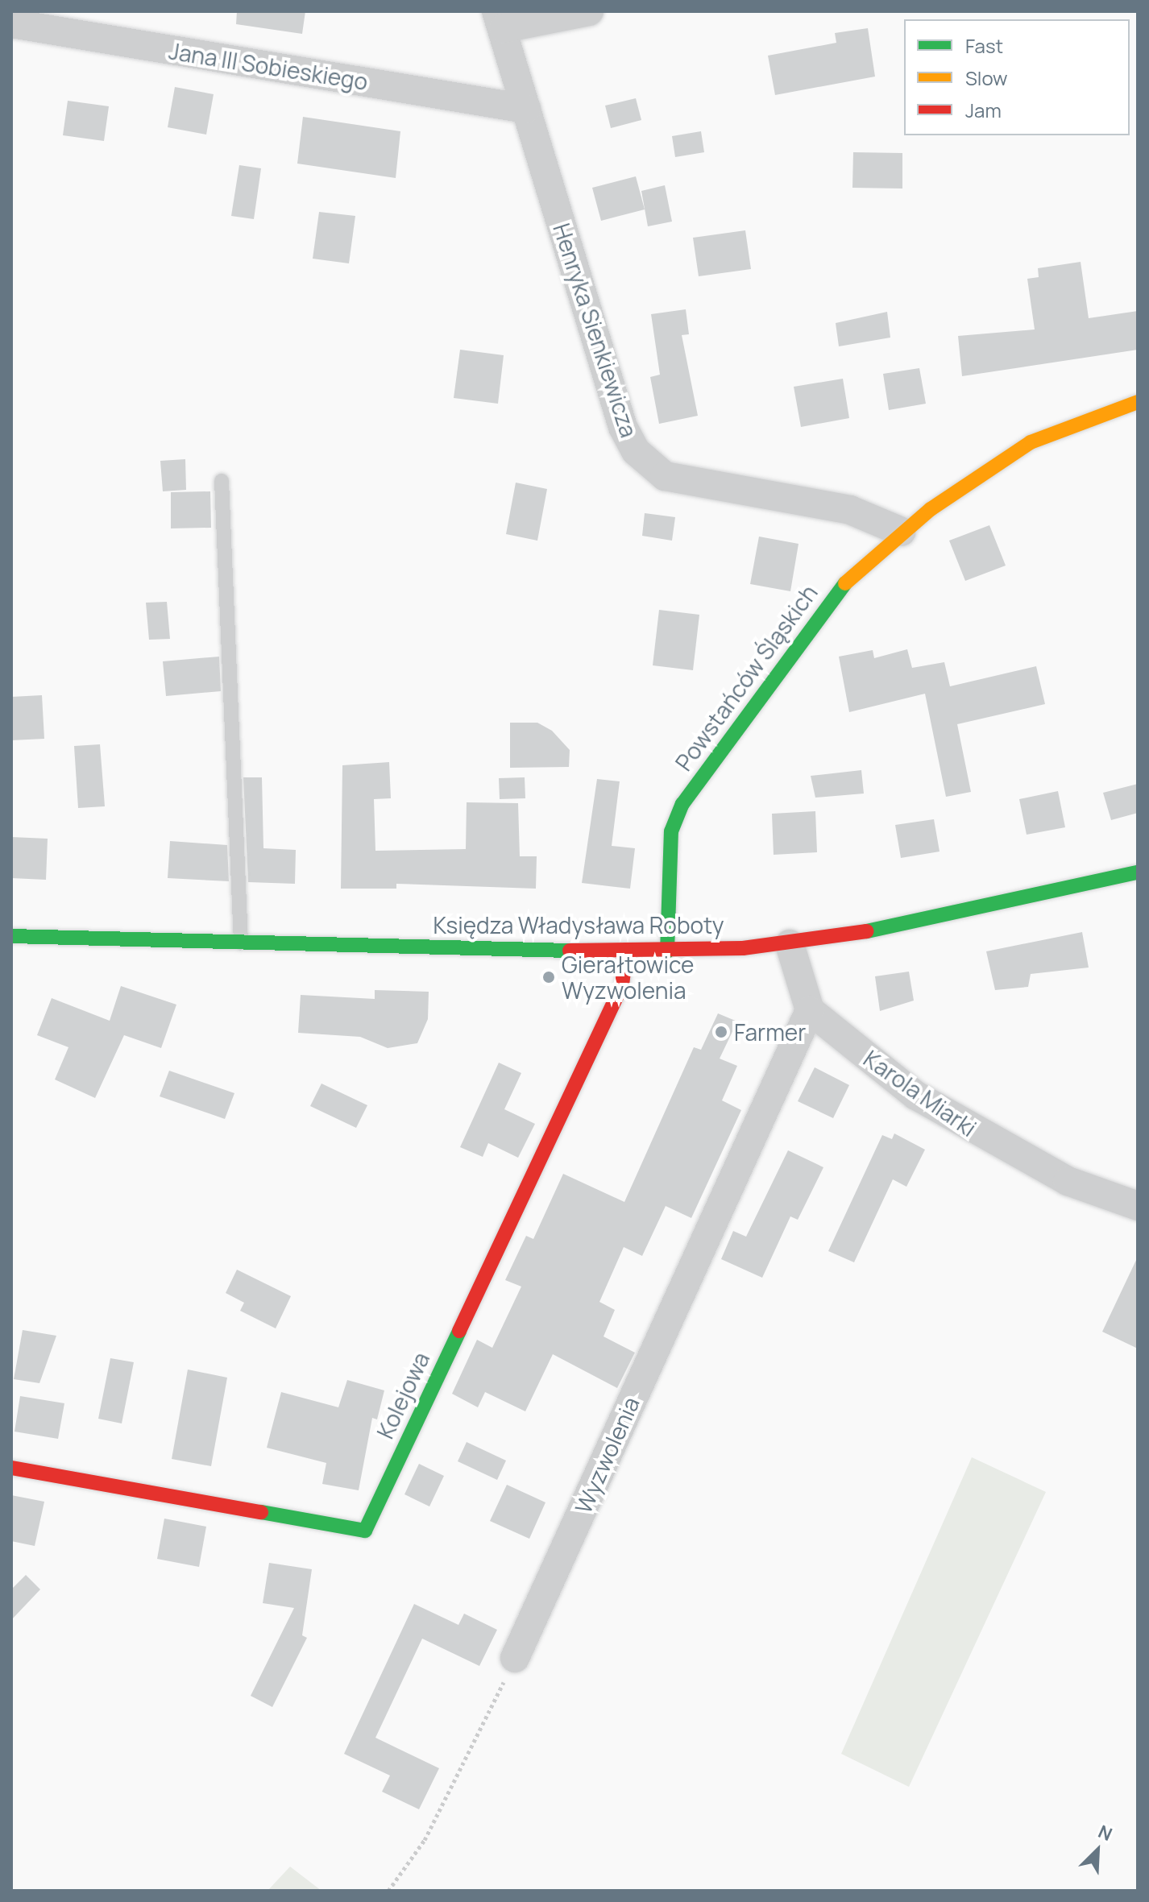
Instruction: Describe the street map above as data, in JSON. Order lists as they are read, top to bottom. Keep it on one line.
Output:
{"streets":{"street":["Jana III Sobieskiego","Henryka Sienkiewicza","Powstańców Śląskich","Księdza Władysława Roboty","Karola Miarki","Kolejowa","Wyzwolenia"]},"crossings":[["Jana III Sobieskiego","Henryka Sienkiewicza"],["Henryka Sienkiewicza","Powstańców Śląskich"],["Powstańców Śląskich","Księdza Władysława Roboty"],["Księdza Władysława Roboty","Kolejowa"],["Karola Miarki","Wyzwolenia"]],"places":["Gierałtowice Wyzwolenia","Farmer"],"legend":["Fast","Slow","Jam"],"north":"top right"}
